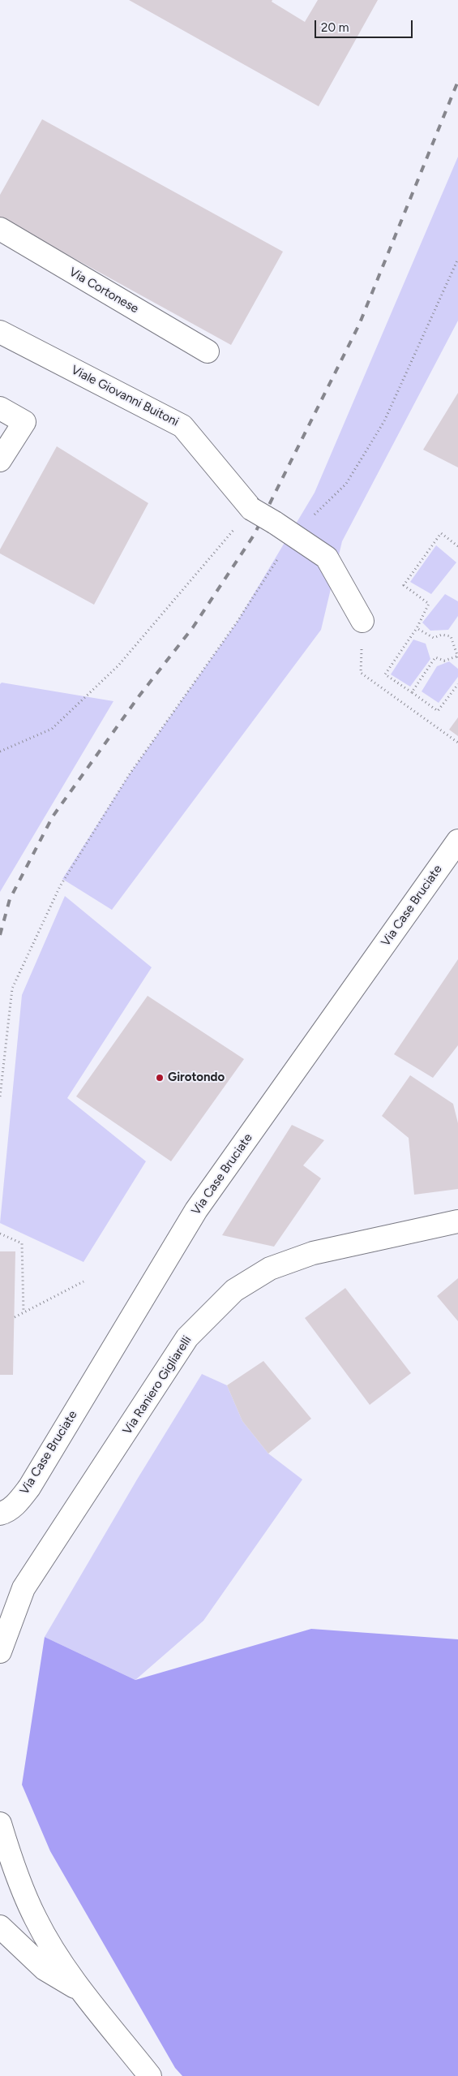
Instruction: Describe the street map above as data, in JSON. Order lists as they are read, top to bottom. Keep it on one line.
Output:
{"streets":{"street":["Via Cortonese","Viale Giovanni Buitoni","Via Case Bruciate","Via Raniero Gigliarelli"]},"places":["Girotondo"],"scale_bar":"20 m"}
